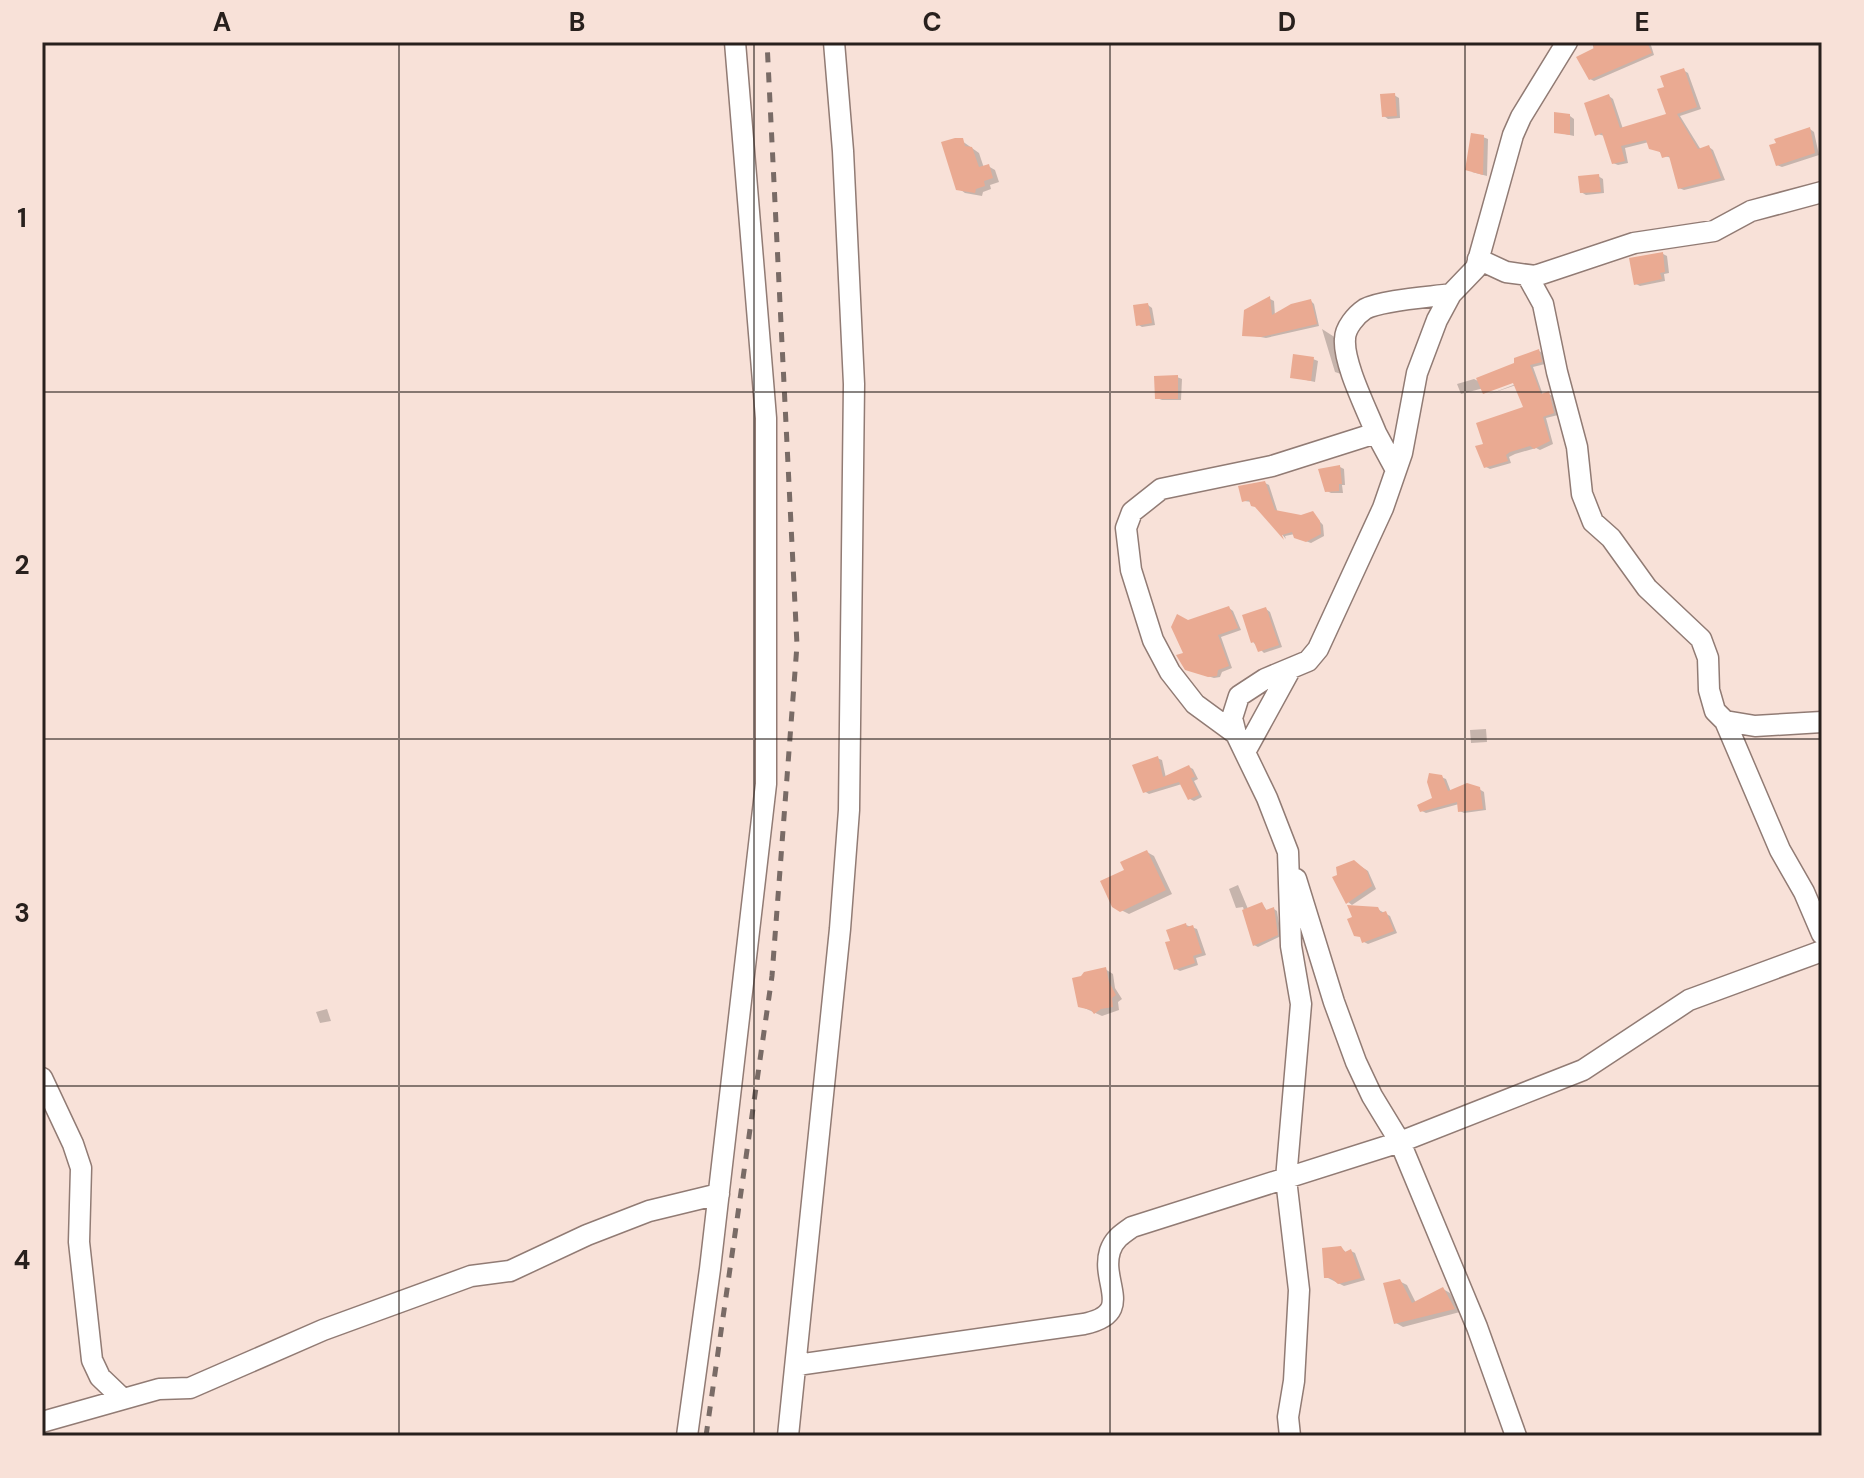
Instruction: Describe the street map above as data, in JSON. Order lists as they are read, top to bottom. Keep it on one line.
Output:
{"grid":{"columns":["A","B","C","D","E"],"rows":["1","2","3","4"]}}
